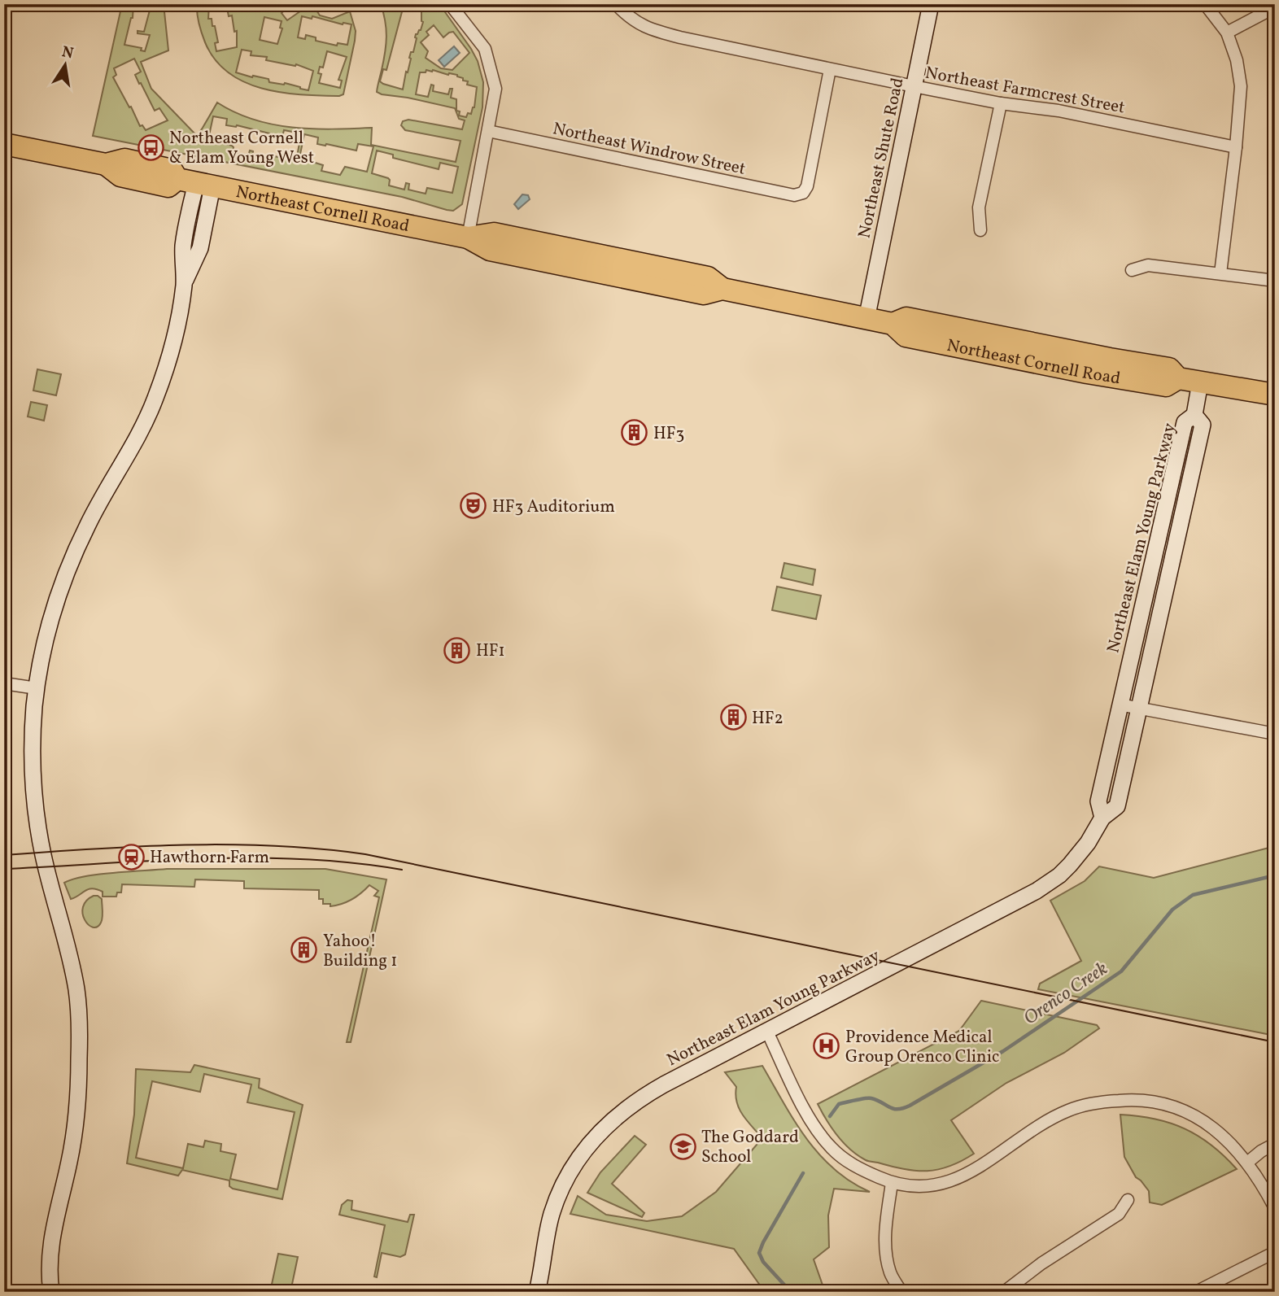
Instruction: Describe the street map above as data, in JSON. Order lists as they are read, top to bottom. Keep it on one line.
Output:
{"streets":{"highway":["Northeast Cornell Road"],"street":["Northeast Farmcrest Street","Northeast Windrow Street","Northeast Shute Road","Northeast Elam Young Parkway"]},"crossings":[["Northeast Farmcrest Street","Northeast Windrow Street"],["Northeast Farmcrest Street","Northeast Shute Road"],["Northeast Shute Road","Northeast Cornell Road"]],"water":["Orenco Creek"],"places":{"bus stop":["Northeast Cornell & Elam Young West"],"building":["HF3","HF1","HF2","Yahoo! Building 1"],"theatre":["HF3 Auditorium"],"station":["Hawthorn Farm"],"hospital":["Providence Medical Group Orenco Clinic"],"school or university":["The Goddard School"]},"north":"top"}
